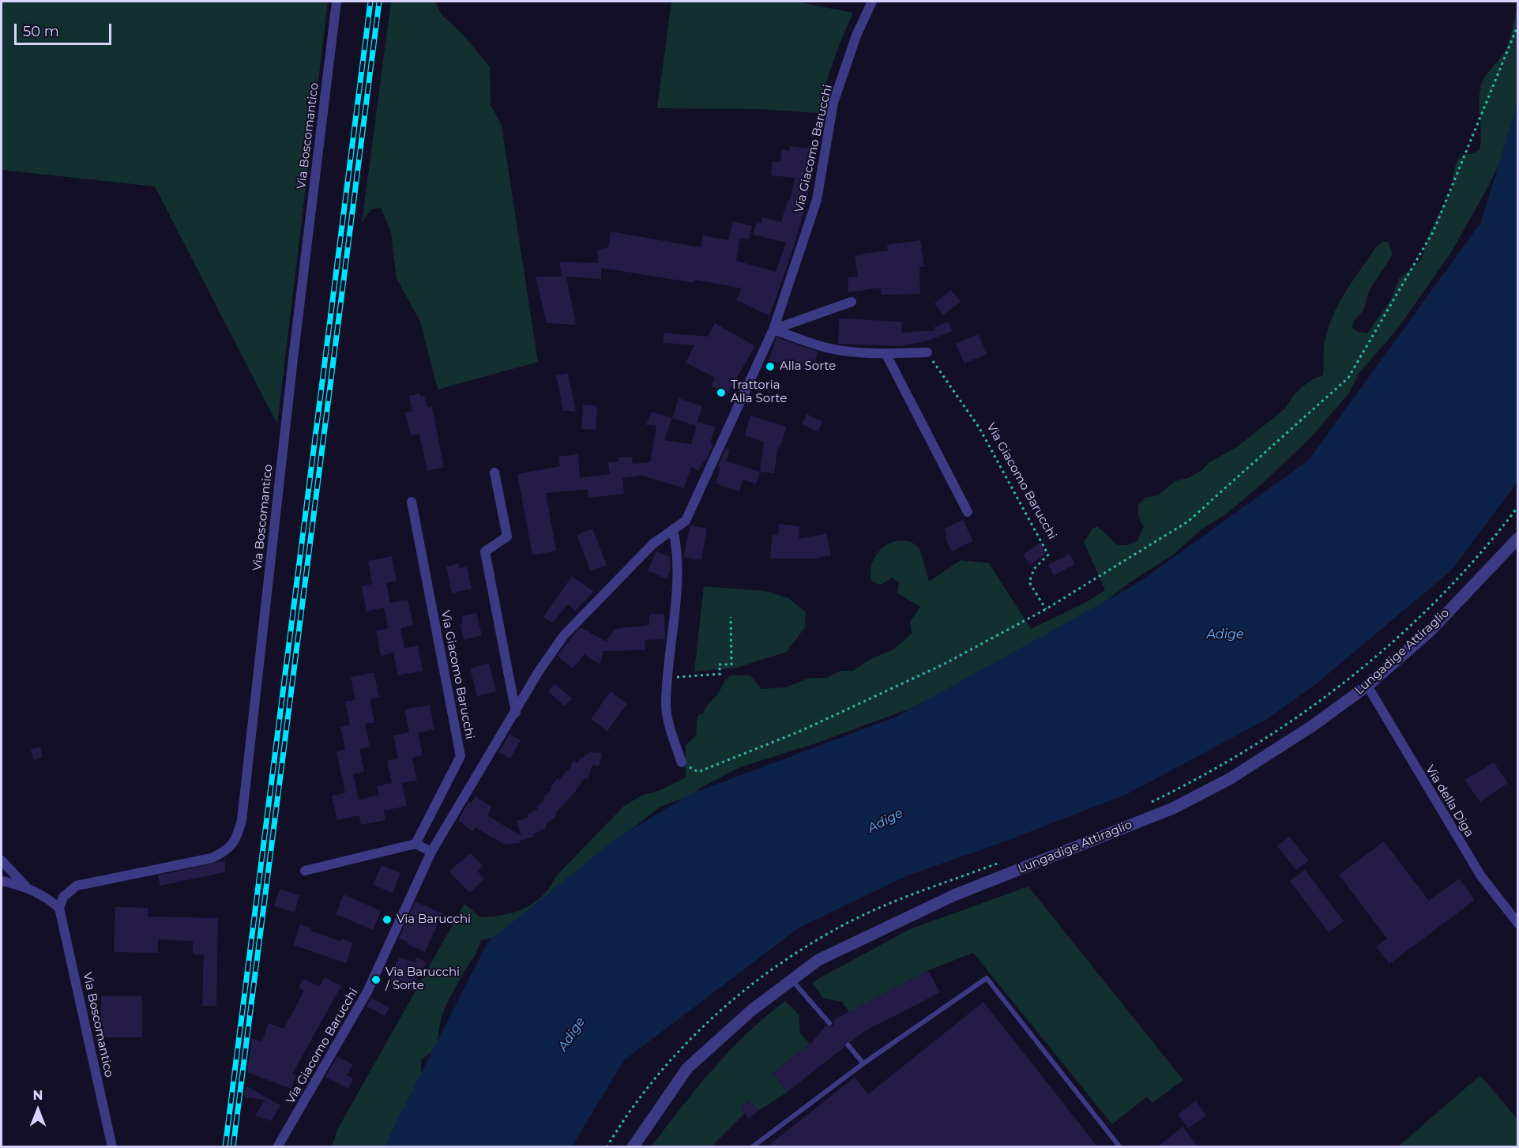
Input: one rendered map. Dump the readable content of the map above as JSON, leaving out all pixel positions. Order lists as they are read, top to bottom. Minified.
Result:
{"streets":{"street":["Via Boscomantico","Via Giacomo Barucchi","Lungadige Attiraglio","Via della Diga"]},"crossings":[["Lungadige Attiraglio","Via della Diga"]],"water":["Adige"],"places":["Alla Sorte","Trattoria Alla Sorte","Via Barucchi","Via Barucchi / Sorte"],"scale_bar":"50 m","north":"top"}
